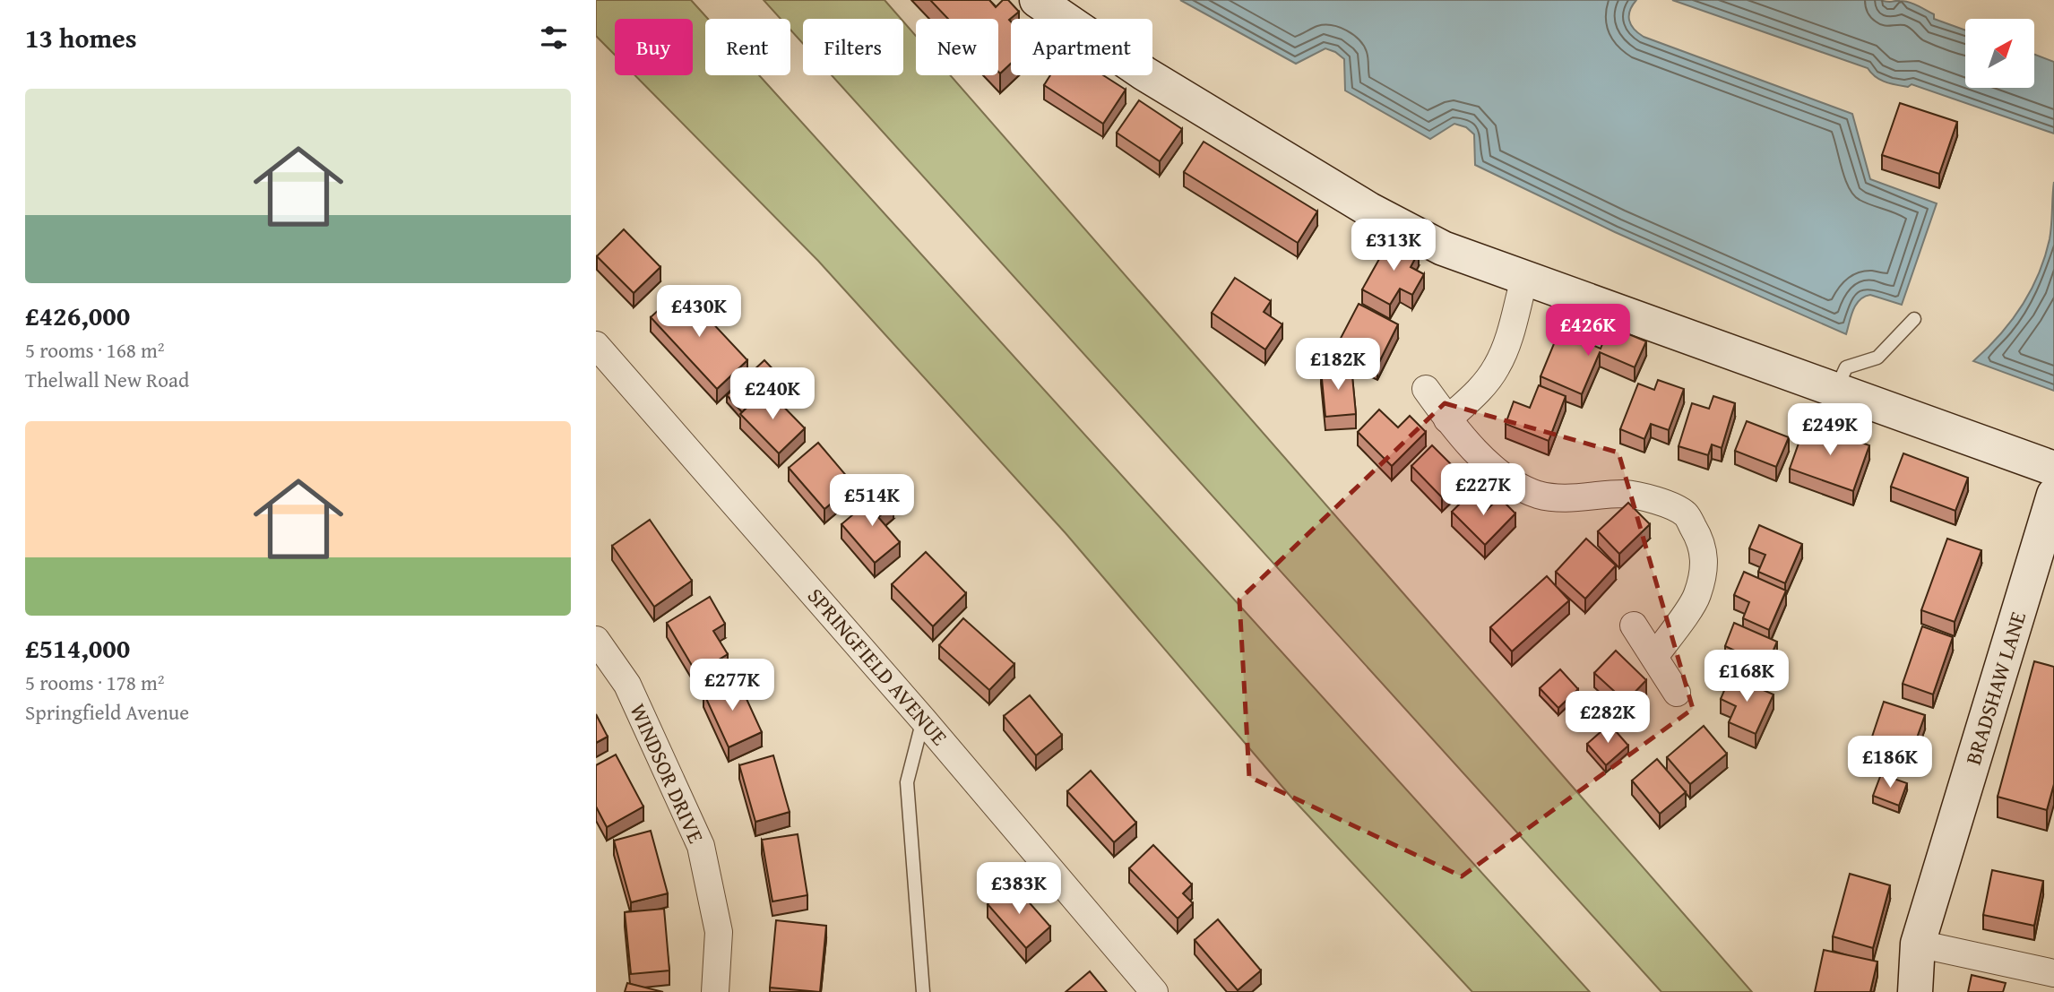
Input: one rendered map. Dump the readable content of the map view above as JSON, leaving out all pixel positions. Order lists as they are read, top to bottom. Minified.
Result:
{"streets":{"main road":["BRADSHAW LANE"],"street":["SPRINGFIELD AVENUE","WINDSOR DRIVE"]},"north":"top right","page":{"heading":"13 homes","chip":["Buy","Rent","Filters","New","Apartment"],"list":[{"name":"£426,000","note":"5 rooms · 168 m² · Thelwall New Road"},{"name":"£514,000","note":"5 rooms · 178 m² · Springfield Avenue"}],"price":["£313K","£430K","£426K","£182K","£240K","£249K","£227K","£514K","£168K","£277K","£282K","£186K","£383K"]}}
